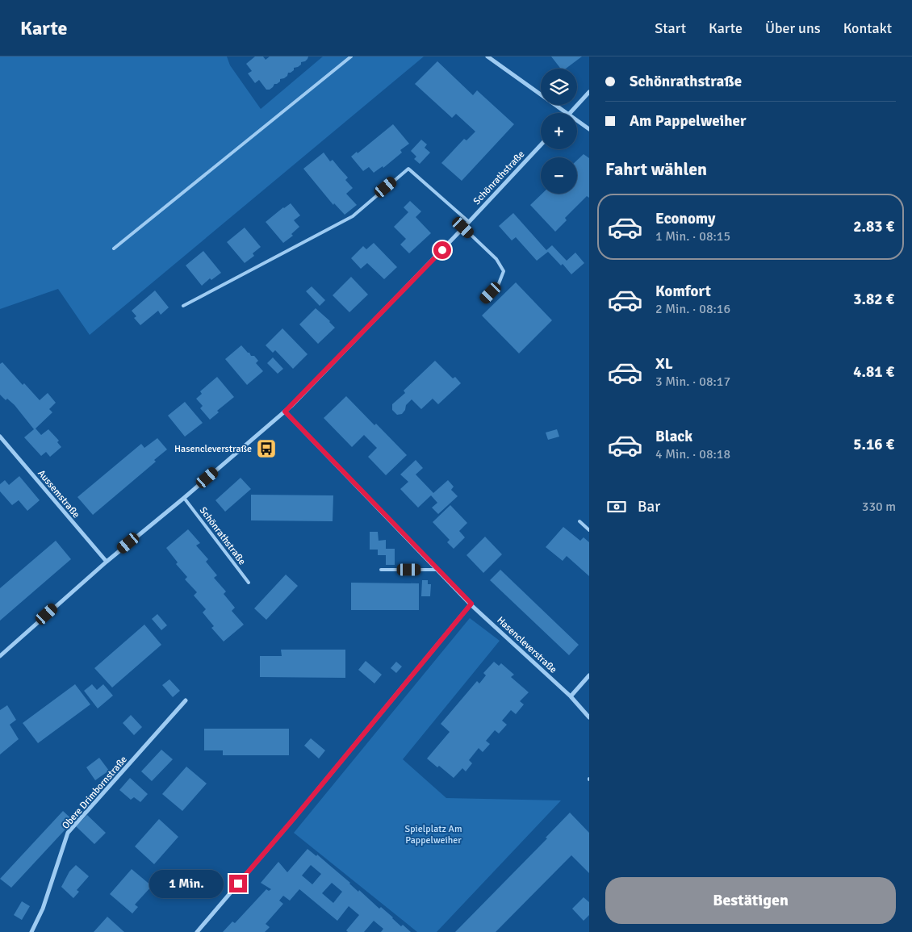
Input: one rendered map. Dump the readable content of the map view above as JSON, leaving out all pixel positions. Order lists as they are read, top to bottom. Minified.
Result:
{"streets":{"street":["Schönrathstraße","Aussemstraße","Hasencleverstraße","Obere Drimbornstraße"]},"crossings":[["Schönrathstraße","Aussemstraße"],["Schönrathstraße","Hasencleverstraße"]],"parks":["Spielplatz Am Pappelweiher"],"places":{"bus stop":["Hasencleverstraße"]},"page":{"header":"Karte","nav":["Start","Karte","Über uns","Kontakt"],"banner":["Schönrathstraße","Am Pappelweiher"],"map_buttons":["+","−"],"heading":"Fahrt wählen","list":[{"name":"Economy","note":"1 Min. · 08:15","value":"2.83 €"},{"name":"Komfort","note":"2 Min. · 08:16","value":"3.82 €"},{"name":"XL","note":"3 Min. · 08:17","value":"4.81 €"},{"name":"Black","note":"4 Min. · 08:18","value":"5.16 €"}],"pay":["Bar","330 m"],"buttons":"Bestätigen","bubble":"1 Min."}}
